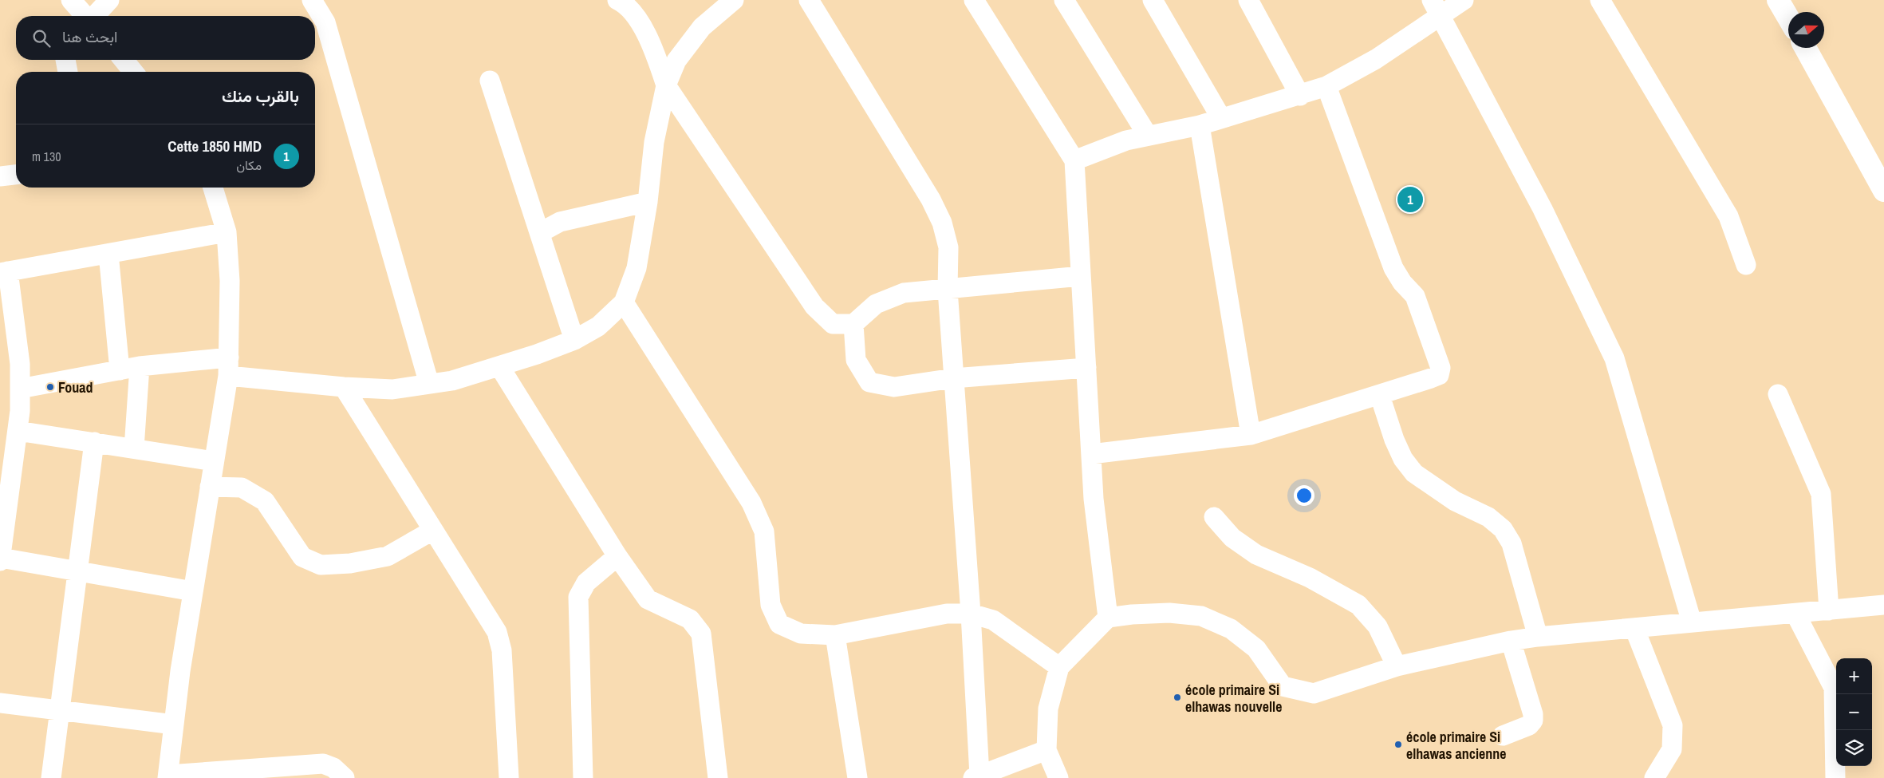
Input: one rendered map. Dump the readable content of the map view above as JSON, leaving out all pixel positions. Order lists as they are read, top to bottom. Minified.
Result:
{"places":["Fouad","école primaire Si elhawas nouvelle","école primaire Si elhawas ancienne"],"north":"right","page":{"search":"ابحث هنا","heading":"بالقرب منك","list":[{"mark":"1","name":"Cette 1850 HMD","note":"مكان","value":"130 m"}],"pins":"1","map_buttons":["+","−"]}}
